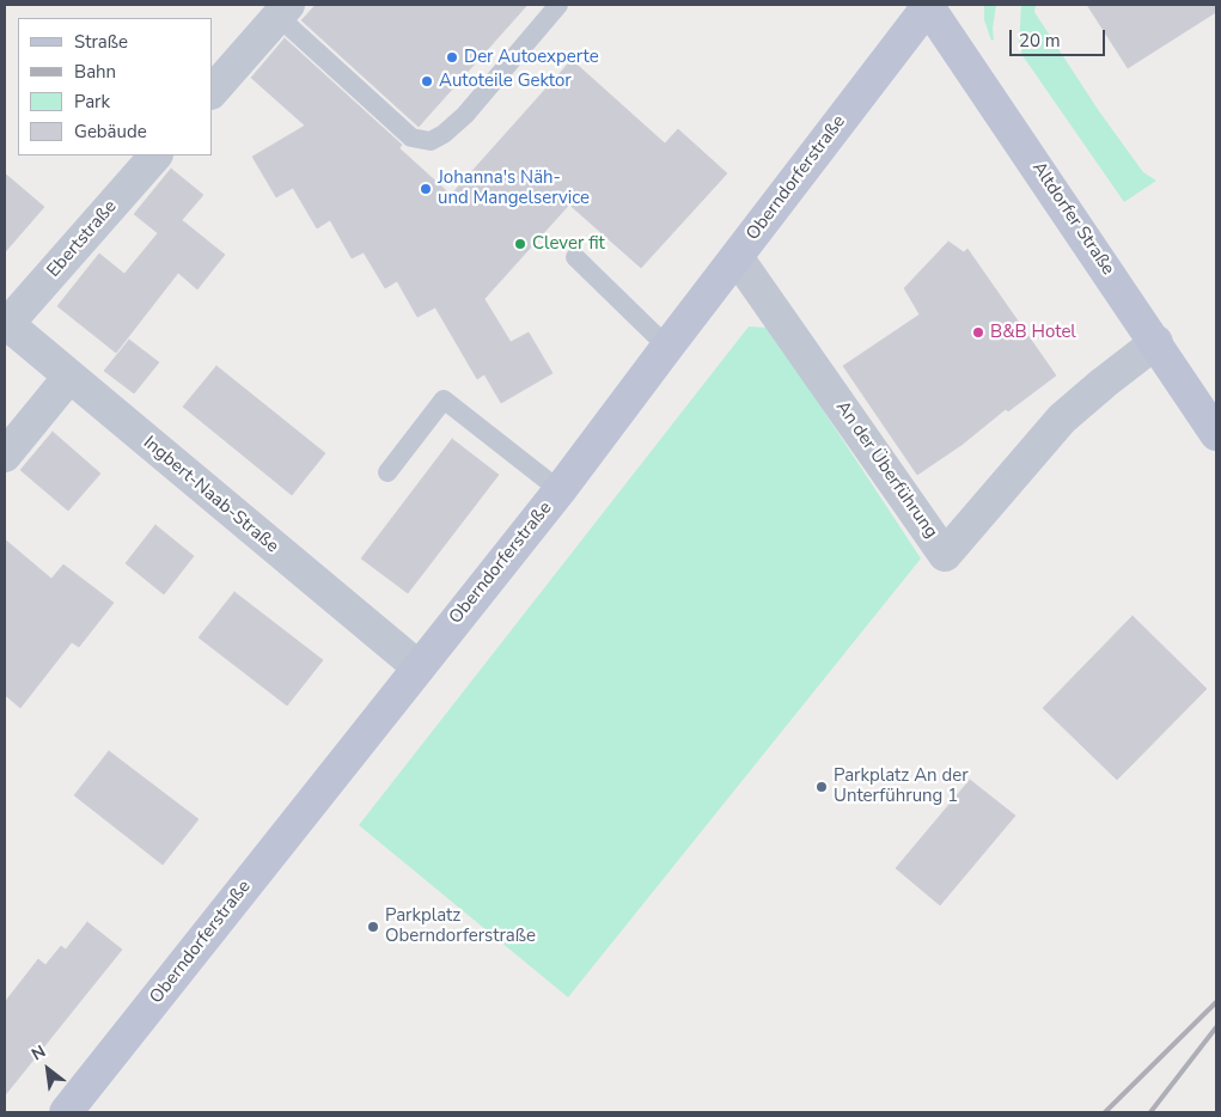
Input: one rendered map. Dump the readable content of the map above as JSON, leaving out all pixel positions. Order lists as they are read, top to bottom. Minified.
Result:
{"streets":{"main road":["Oberndorferstraße","Altdorfer Straße"],"street":["Ebertstraße","An der Überführung","Ingbert-Naab-Straße"]},"crossings":[["Oberndorferstraße","Altdorfer Straße"],["Oberndorferstraße","An der Überführung"],["Oberndorferstraße","Ingbert-Naab-Straße"],["Altdorfer Straße","An der Überführung"],["Ebertstraße","Ingbert-Naab-Straße"]],"places":["Der Autoexperte","Autoteile Gektor","Johanna's Näh- und Mangelservice","Clever fit","B&B Hotel","Parkplatz An der Unterführung 1","Parkplatz Oberndorferstraße"],"legend":["Straße","Bahn","Park","Gebäude"],"scale_bar":"20 m","north":"top left"}
